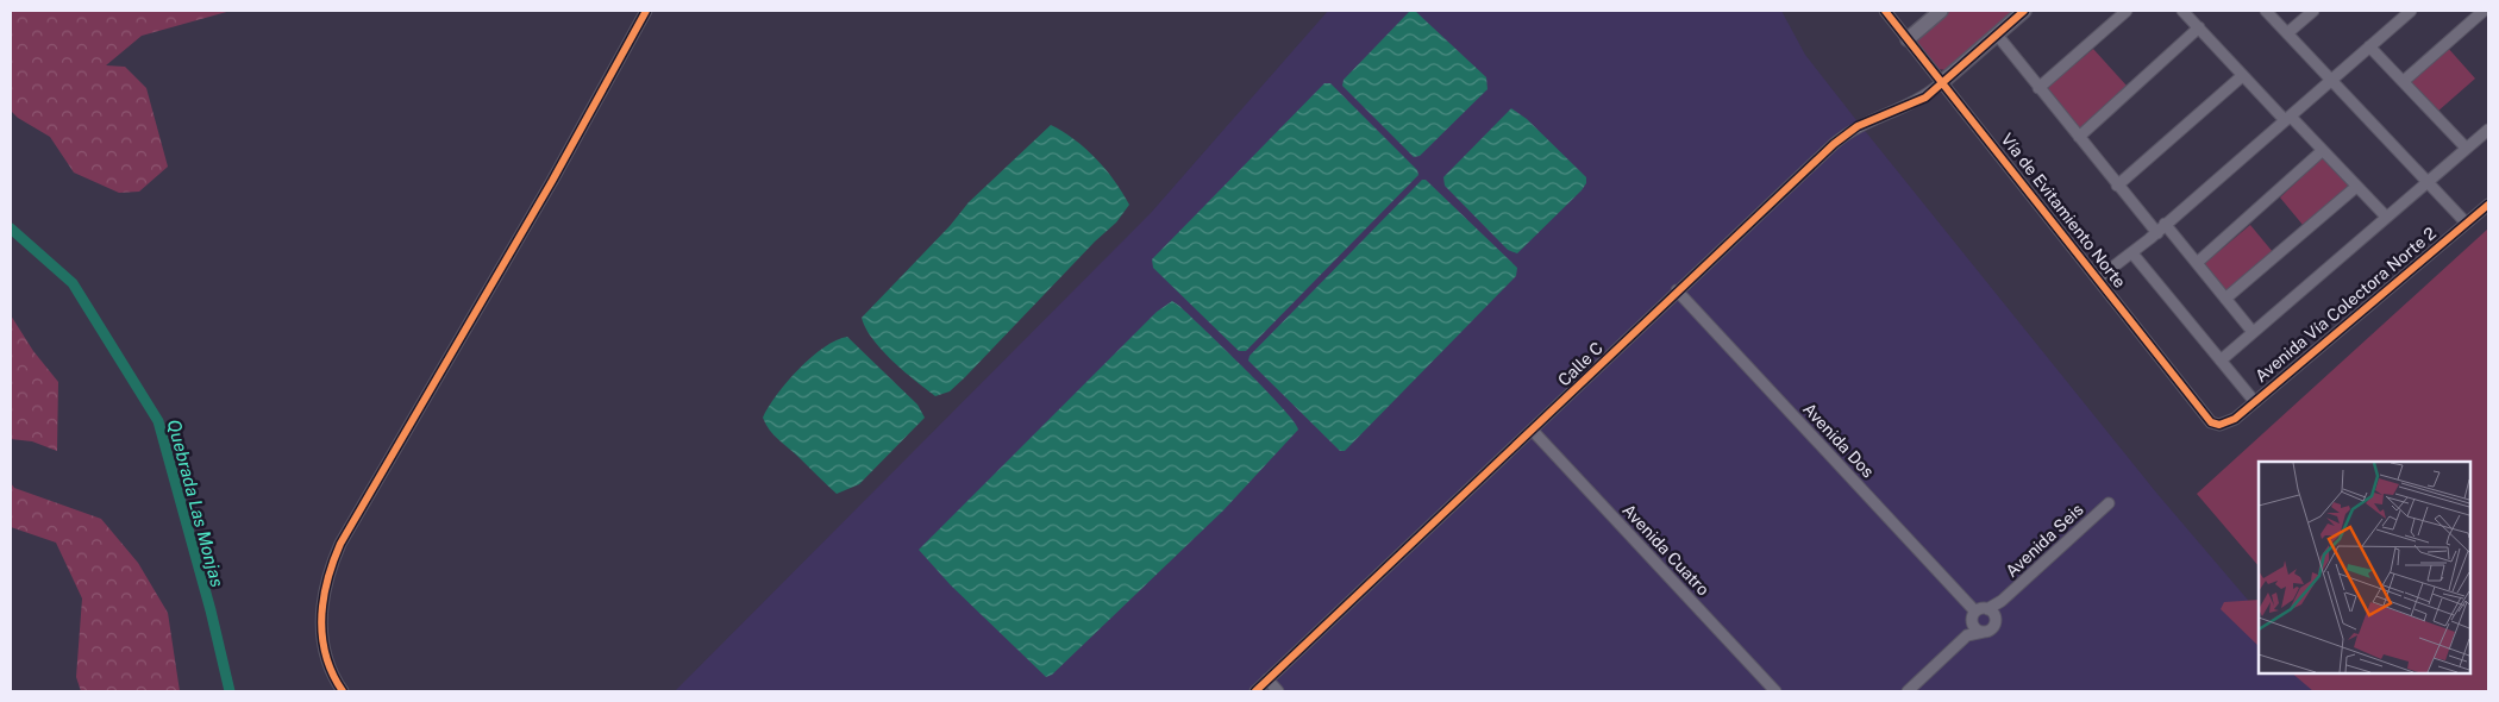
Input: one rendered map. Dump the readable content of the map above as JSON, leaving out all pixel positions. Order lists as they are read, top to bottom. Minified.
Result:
{"streets":{"street":["Vía de Evitamiento Norte","Avenida Vía Colectora Norte 2","Calle C","Avenida Dos","Avenida Seis","Avenida Cuatro"]},"crossings":[["Vía de Evitamiento Norte","Avenida Vía Colectora Norte 2"],["Vía de Evitamiento Norte","Calle C"],["Calle C","Avenida Dos"],["Calle C","Avenida Cuatro"]],"water":["Quebrada Las Monjas"]}
